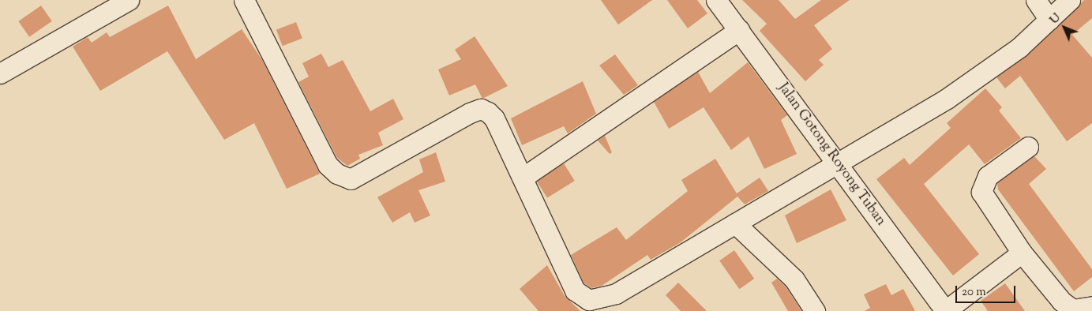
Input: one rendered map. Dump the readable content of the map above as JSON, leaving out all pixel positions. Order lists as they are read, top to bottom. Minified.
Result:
{"streets":{"street":["Jalan Gotong Royong Tuban"]},"scale_bar":"20 m","north":"top left"}
